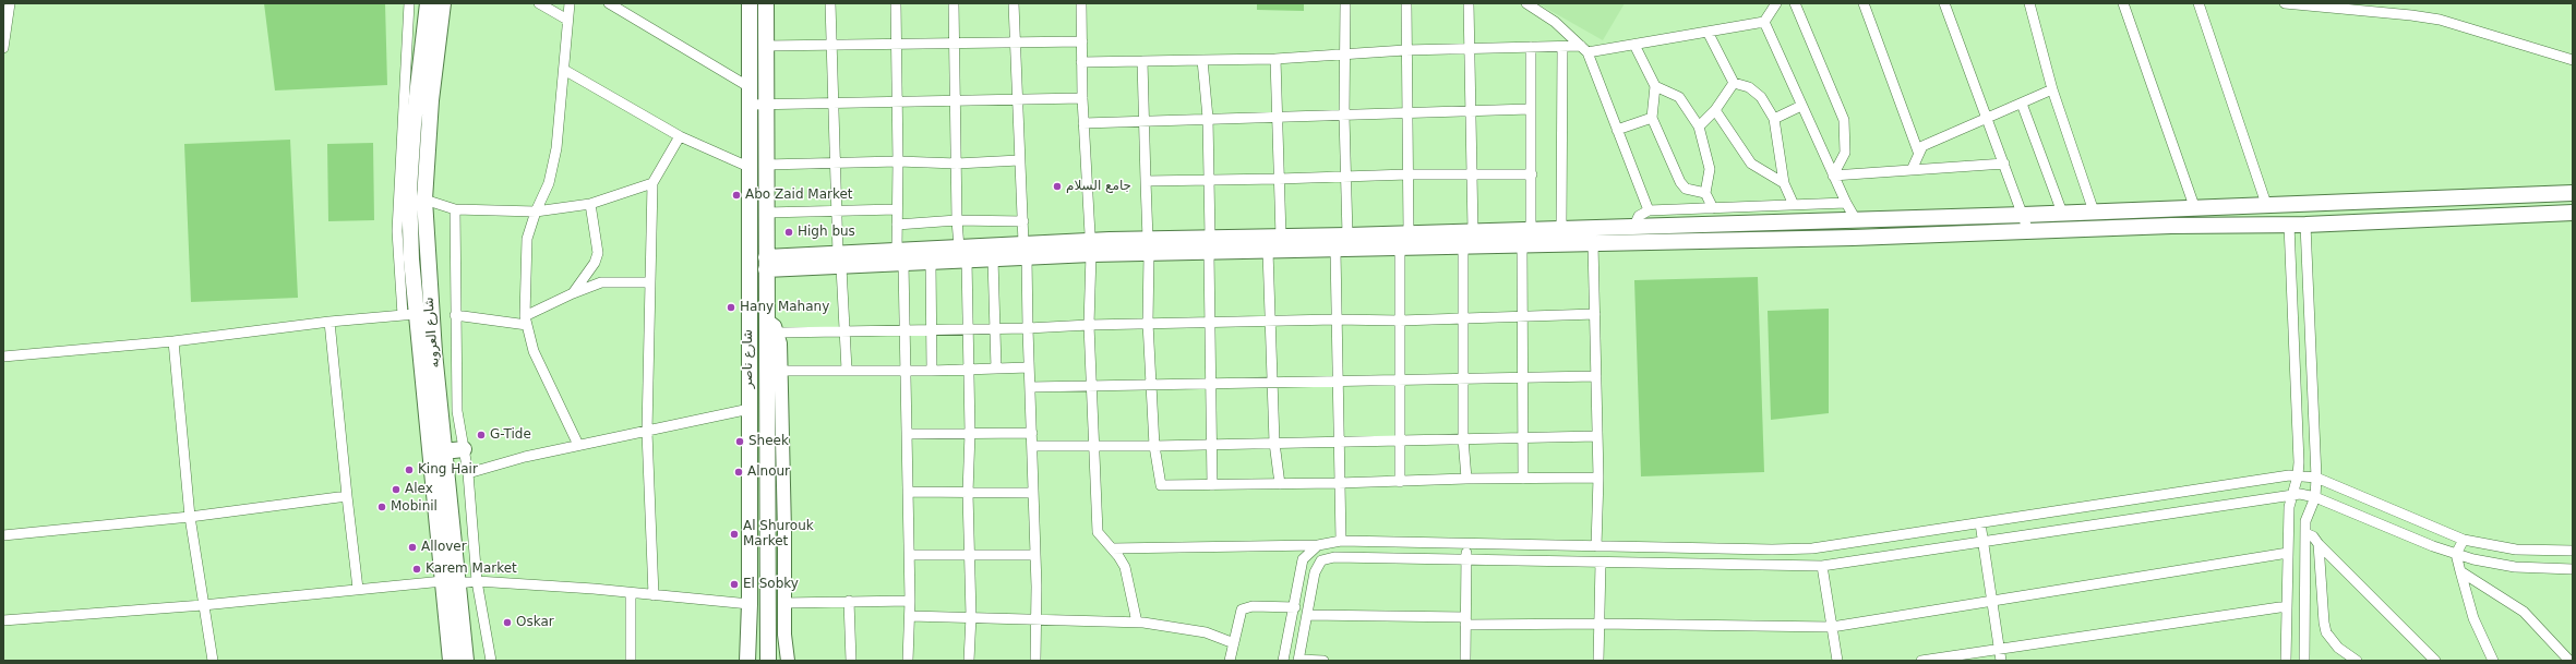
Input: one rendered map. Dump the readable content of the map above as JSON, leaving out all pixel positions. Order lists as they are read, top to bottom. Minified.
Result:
{"streets":{"main road":["شارع العروبه","شارع ناصر"]},"places":["جامع السلام","Abo Zaid Market","High bus","Hany Mahany","G-Tide","Sheek","King Hair","Alnour","Alex","Mobinil","Al Shurouk Market","Allover","Karem Market","El Sobky","Oskar"]}
